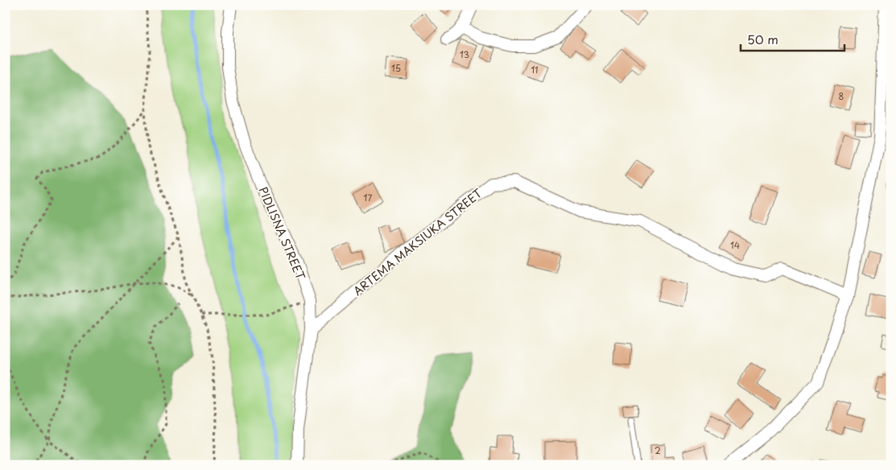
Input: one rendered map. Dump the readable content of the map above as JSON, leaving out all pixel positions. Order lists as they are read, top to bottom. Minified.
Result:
{"streets":{"street":["PIDLISNA STREET","ARTEMA MAKSIUKA STREET"]},"crossings":[["PIDLISNA STREET","ARTEMA MAKSIUKA STREET"]],"house_numbers":["13","15","11","8","17","14","2"],"scale_bar":"50 m"}
